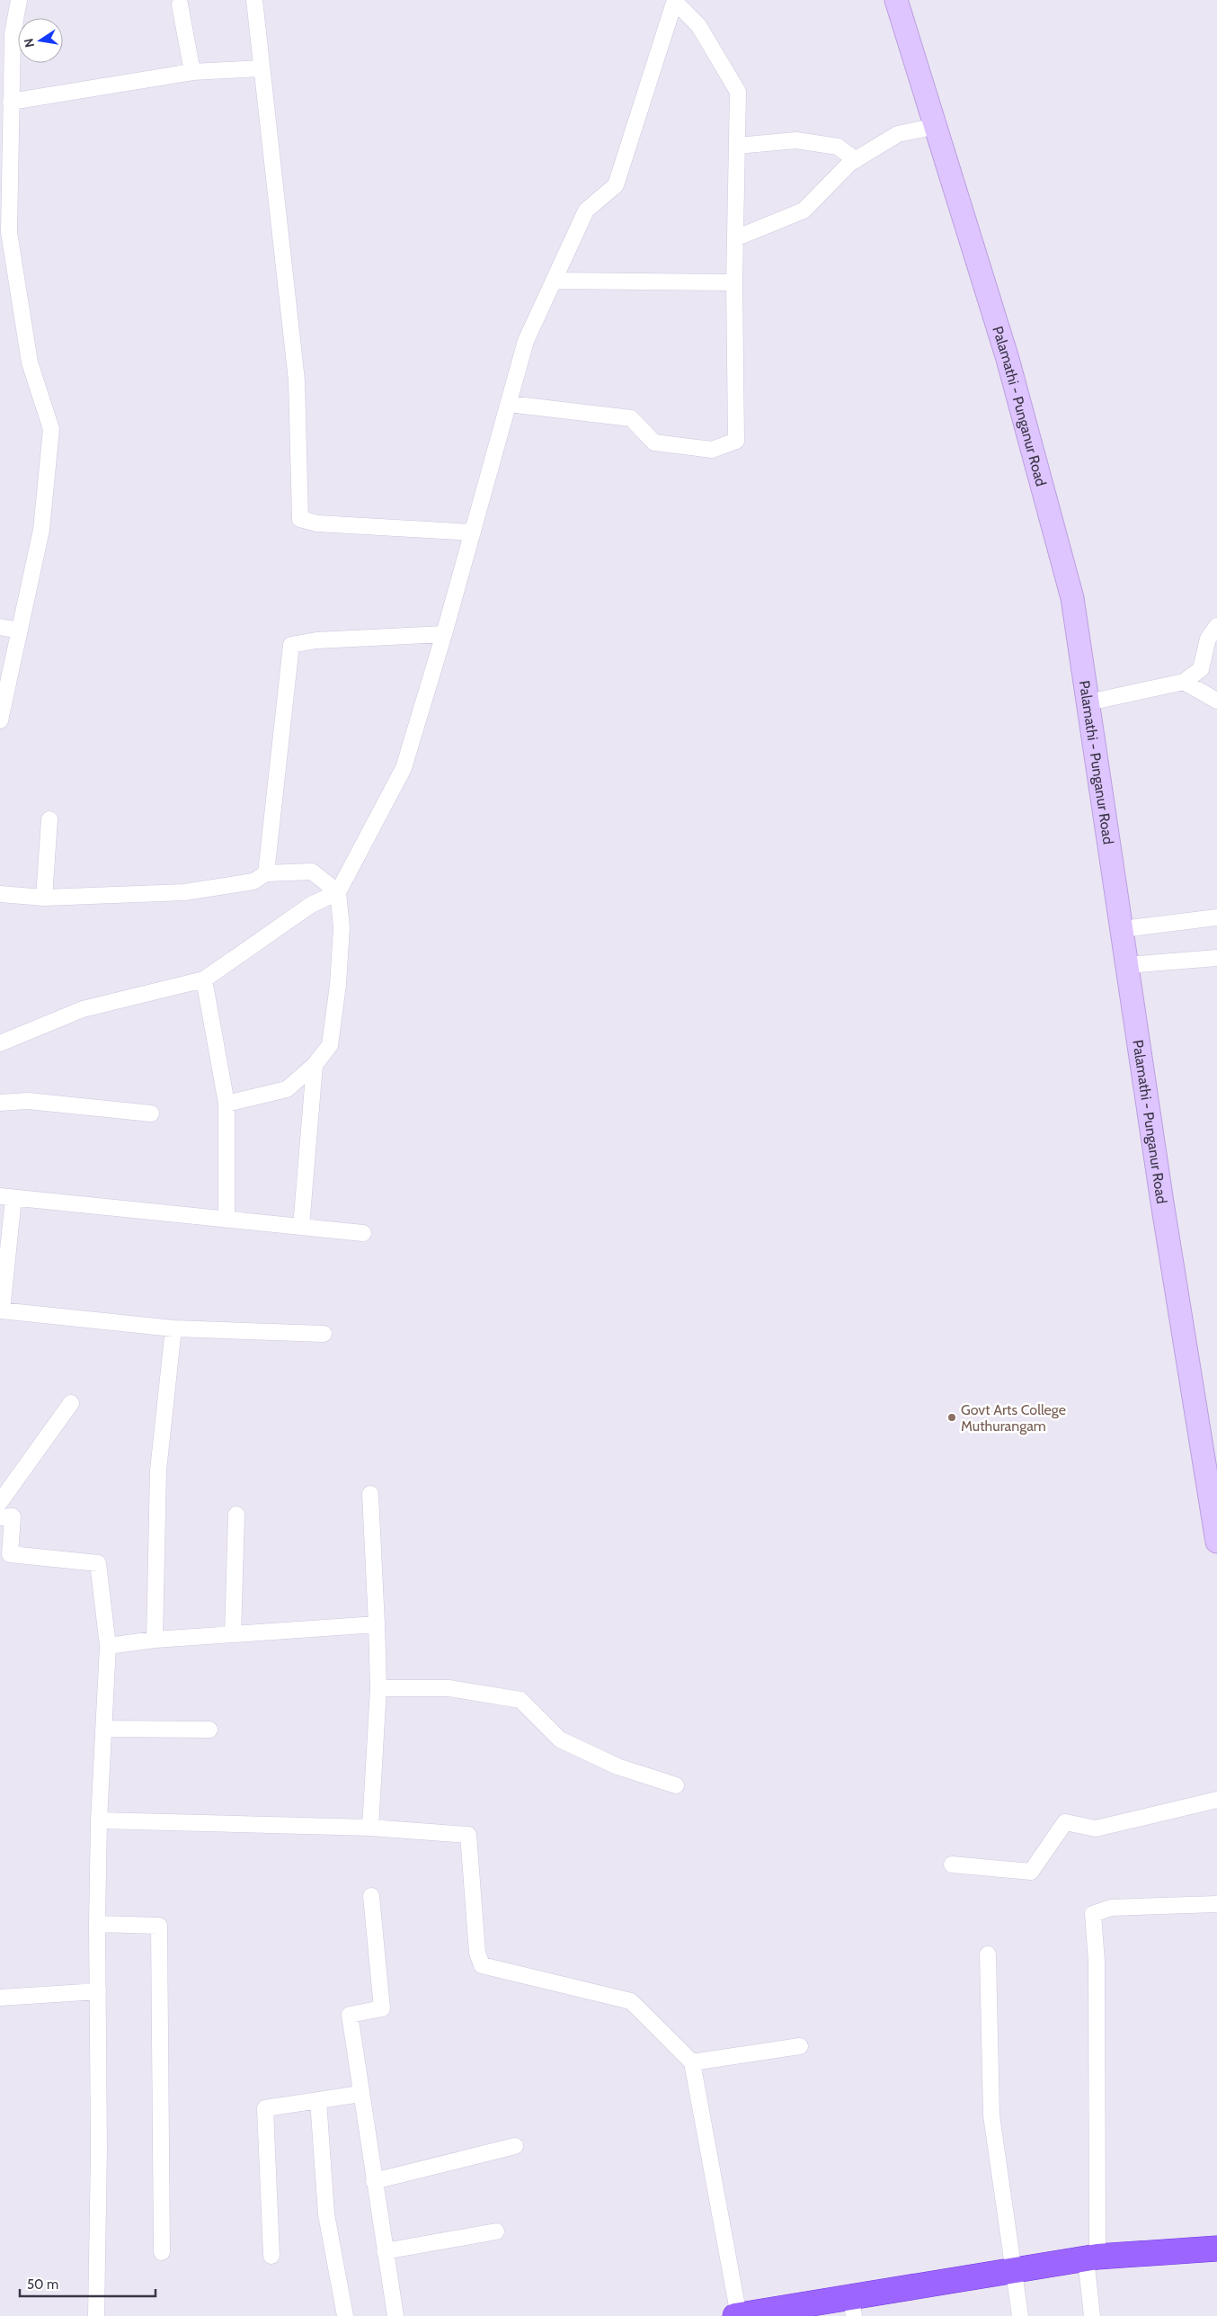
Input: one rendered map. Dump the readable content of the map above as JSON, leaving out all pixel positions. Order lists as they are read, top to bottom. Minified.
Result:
{"streets":{"street":["Palamathi - Punganur Road"]},"places":["Govt Arts College Muthurangam"],"scale_bar":"50 m","north":"left"}
